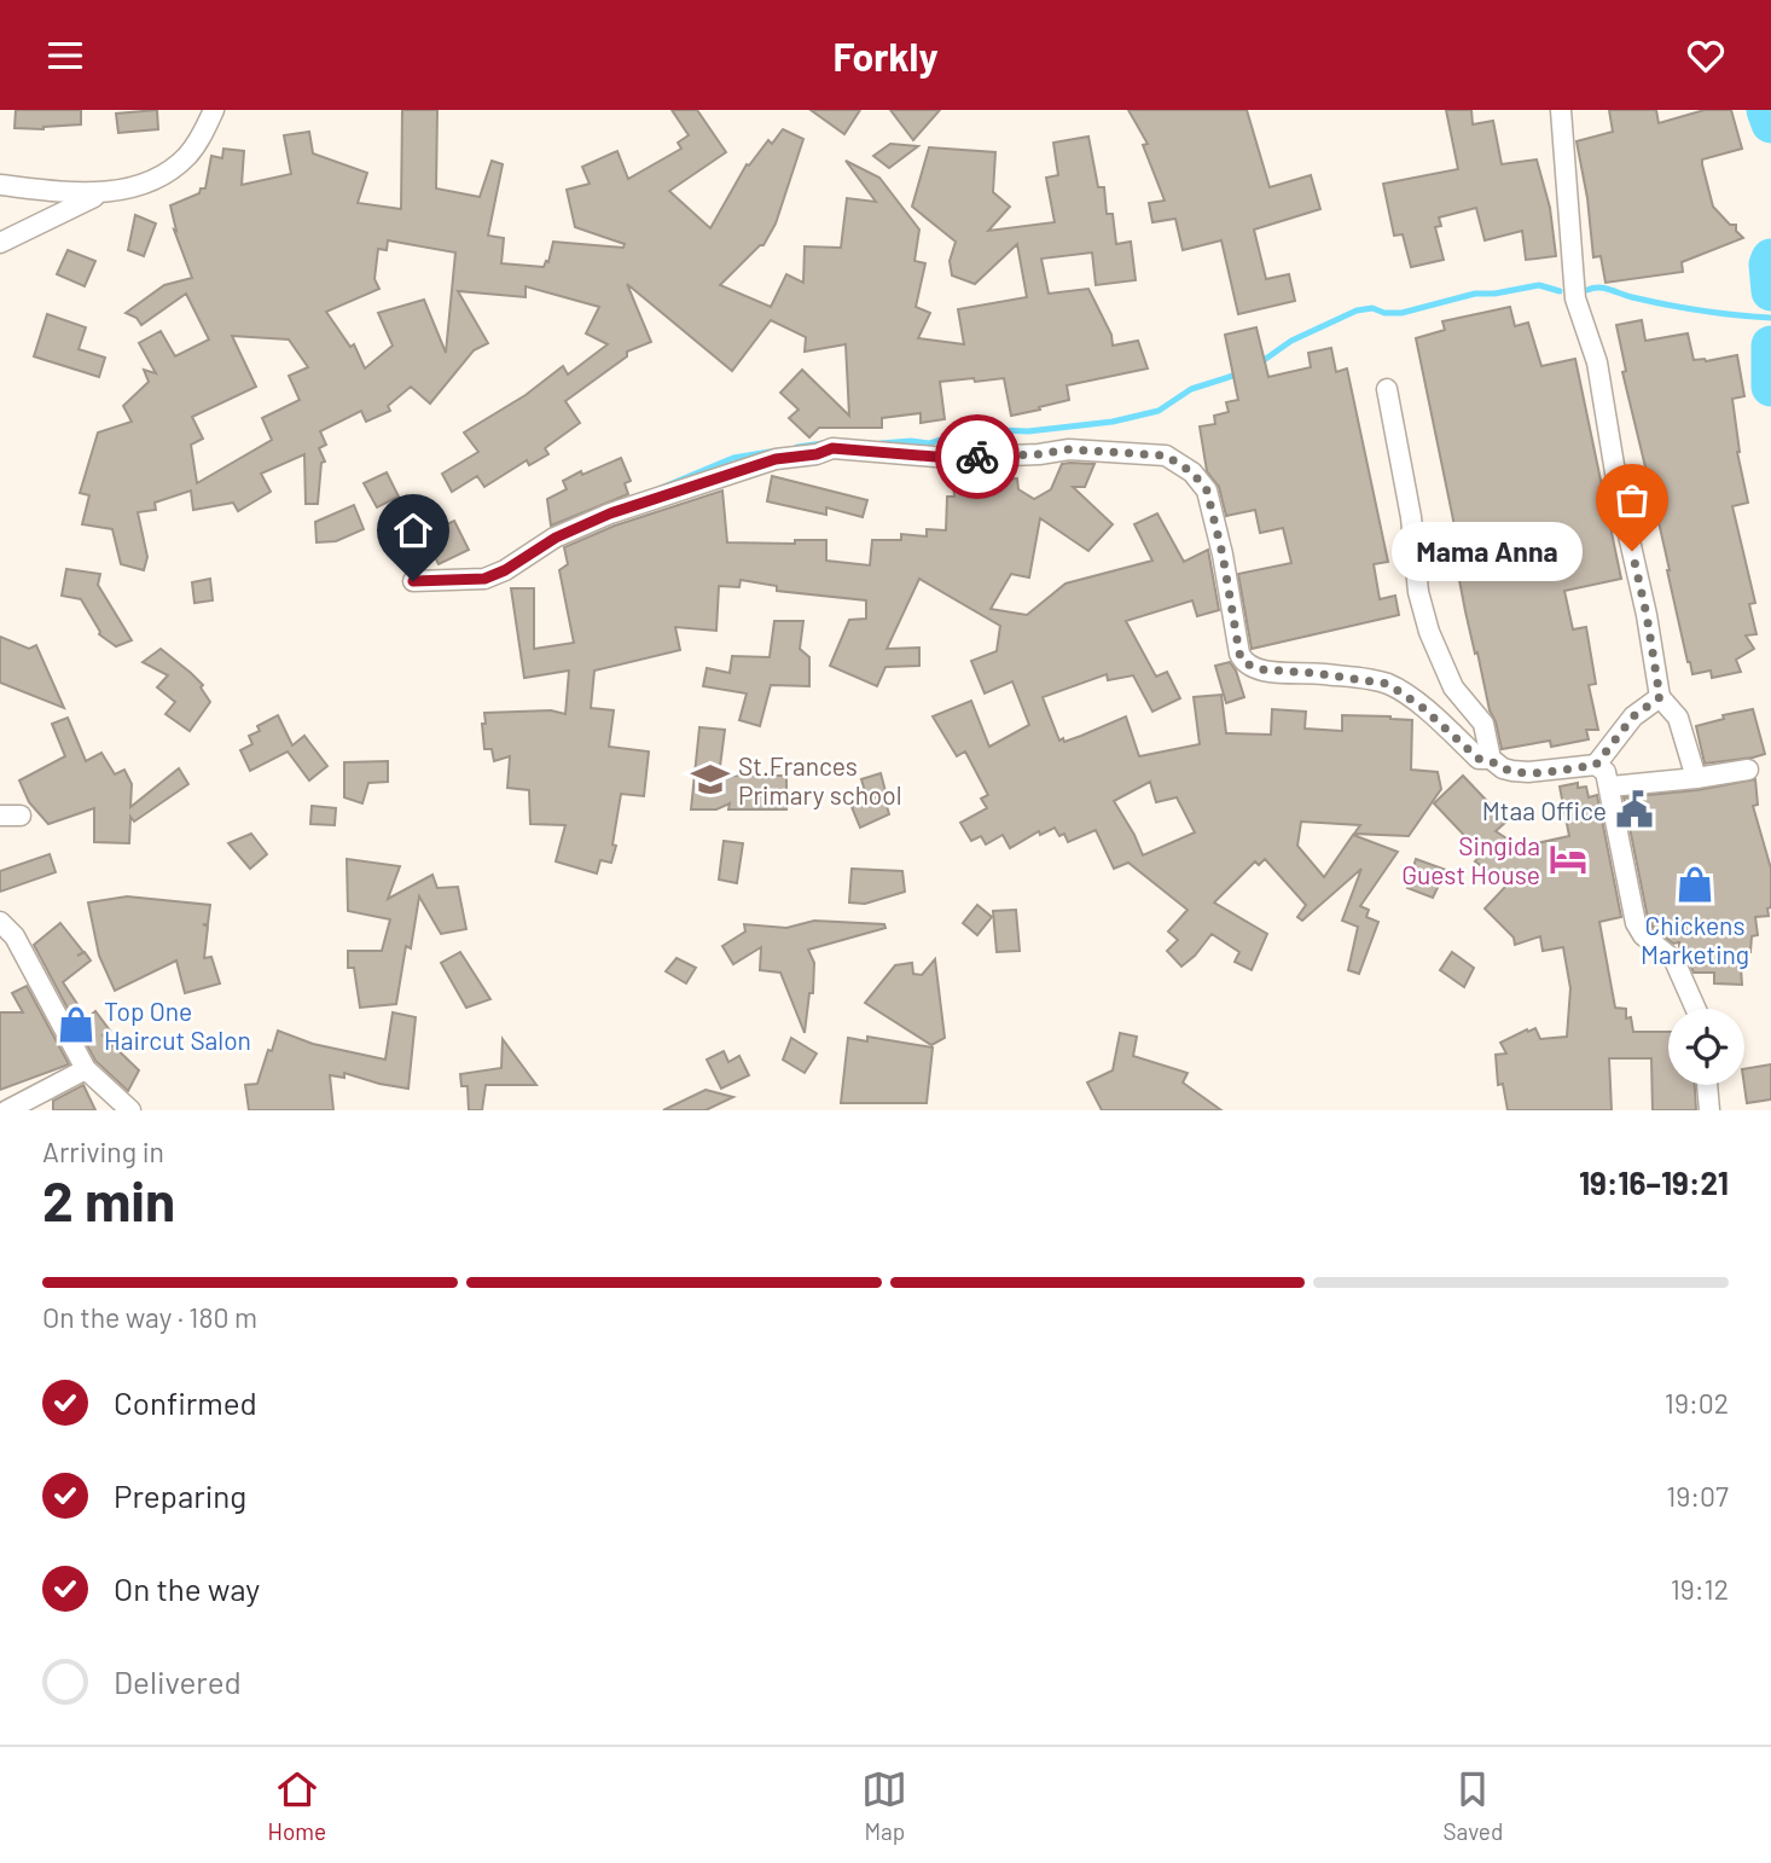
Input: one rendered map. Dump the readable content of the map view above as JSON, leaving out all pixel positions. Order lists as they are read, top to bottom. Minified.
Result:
{"places":{"other":["Mama Anna"],"school or university":["St.Frances Primary school"],"public building":["Mtaa Office"],"hotel":["Singida Guest House"],"shop":["Chickens Marketing","Top One Haircut Salon"]},"page":{"header":"Forkly","bubble":"Mama Anna","heading":["2 min","Arriving in","19:16–19:21"],"bar":"On the way · 180 m","list":[["Confirmed","19:02"],["Preparing","19:07"],["On the way","19:12"],"Delivered"],"tabs":["Home","Map","Saved"]}}
